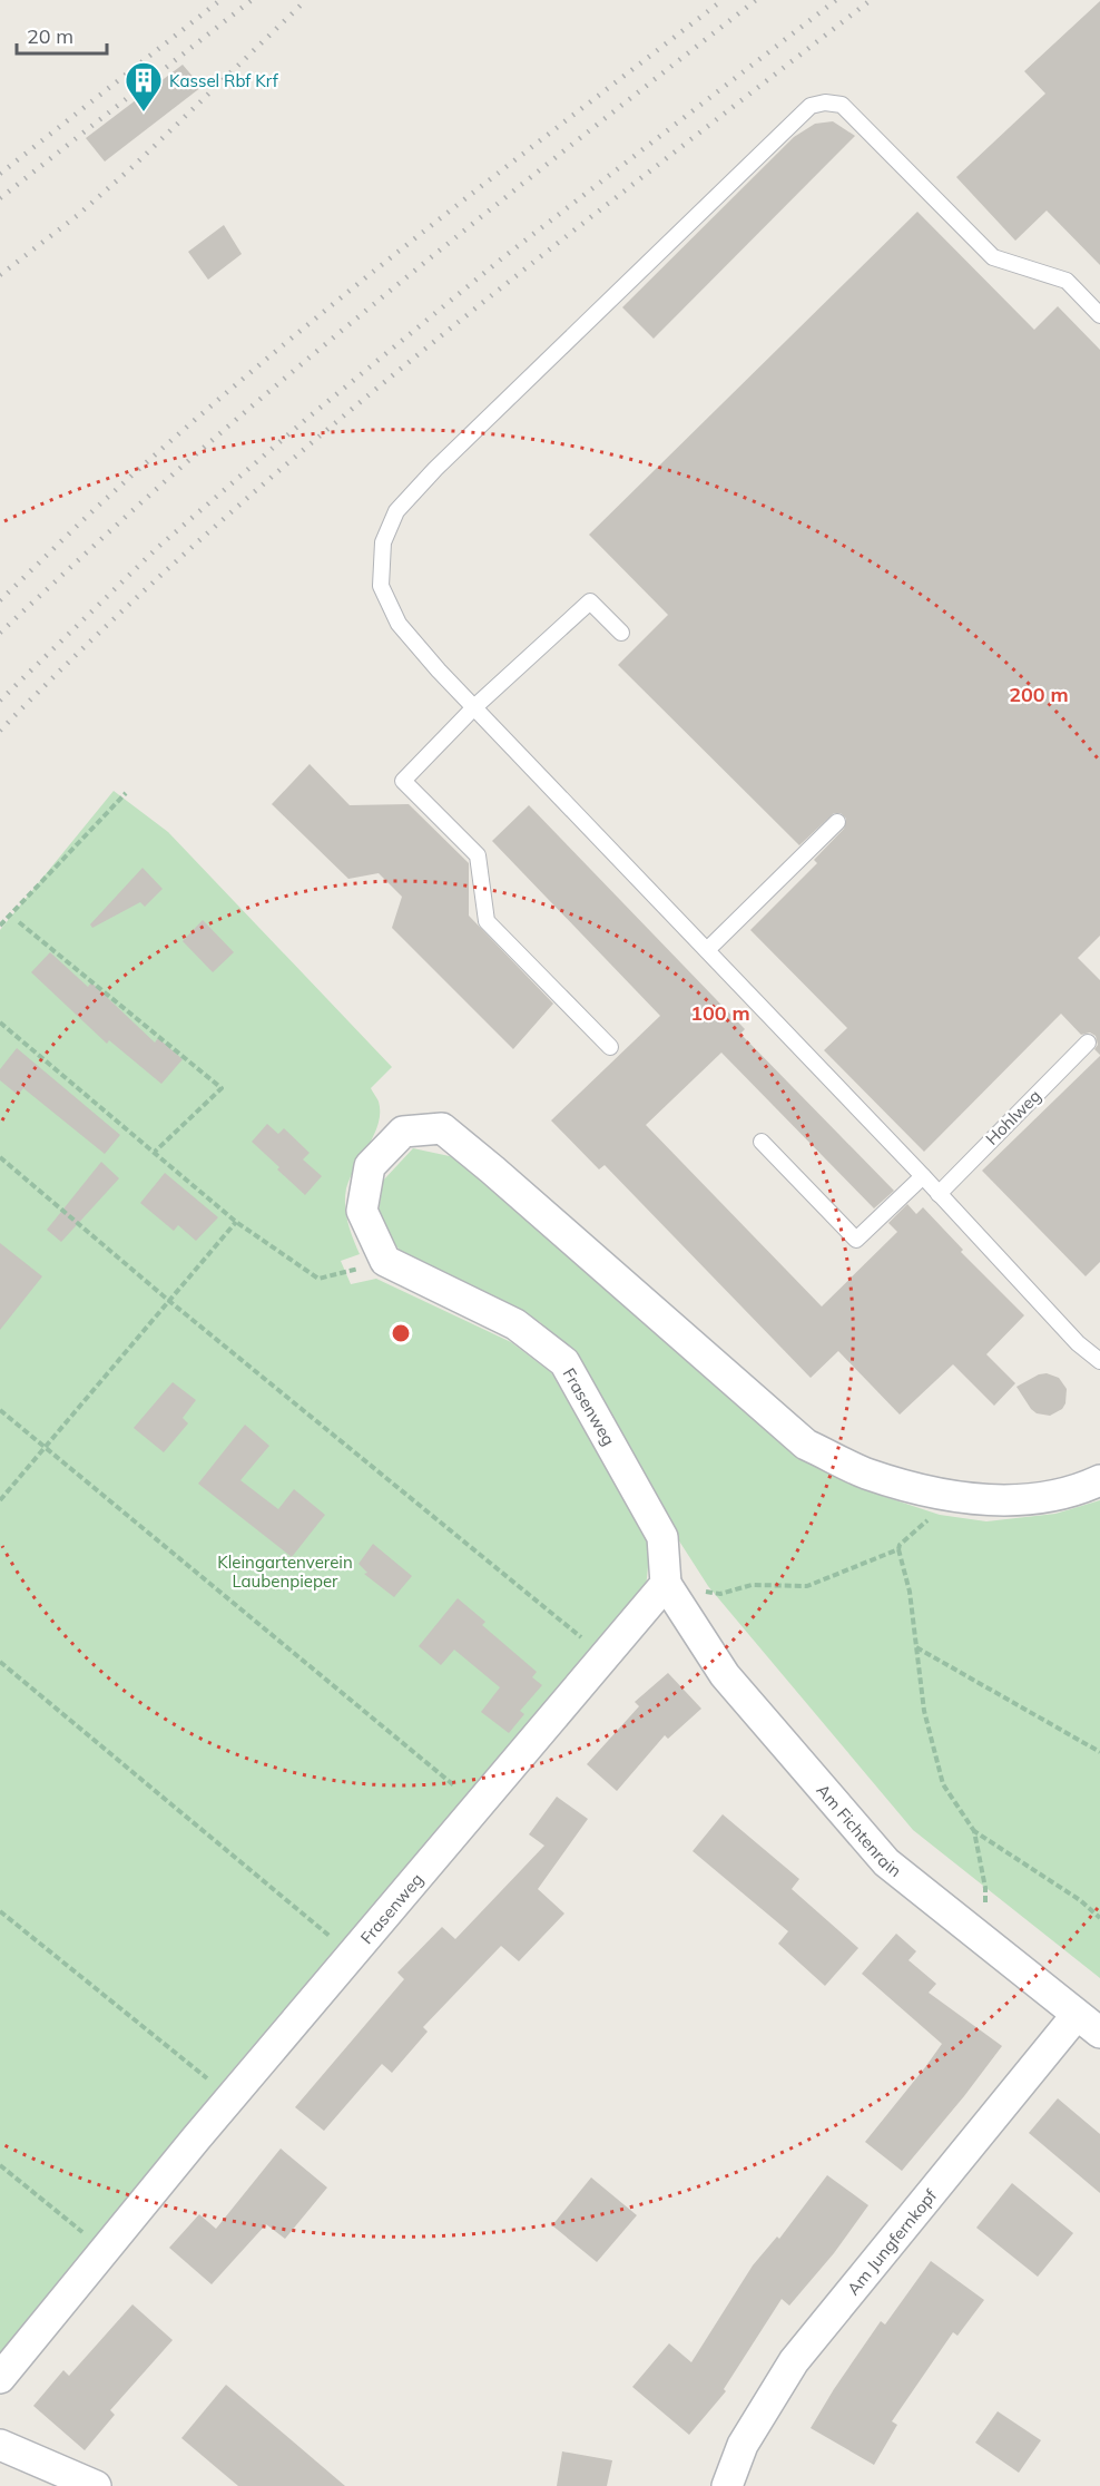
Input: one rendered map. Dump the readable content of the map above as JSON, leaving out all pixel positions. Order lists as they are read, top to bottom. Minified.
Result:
{"streets":{"street":["Frasenweg","Am Fichtenrain","Am Jungfernkopf"],"lane":["Hohlweg"]},"crossings":[["Frasenweg","Am Fichtenrain"],["Am Fichtenrain","Am Jungfernkopf"]],"parks":["Kleingartenverein Laubenpieper"],"places":{"building":["Kassel Rbf Krf"]},"scale_bar":"20 m","rings":["200 m","100 m"]}
